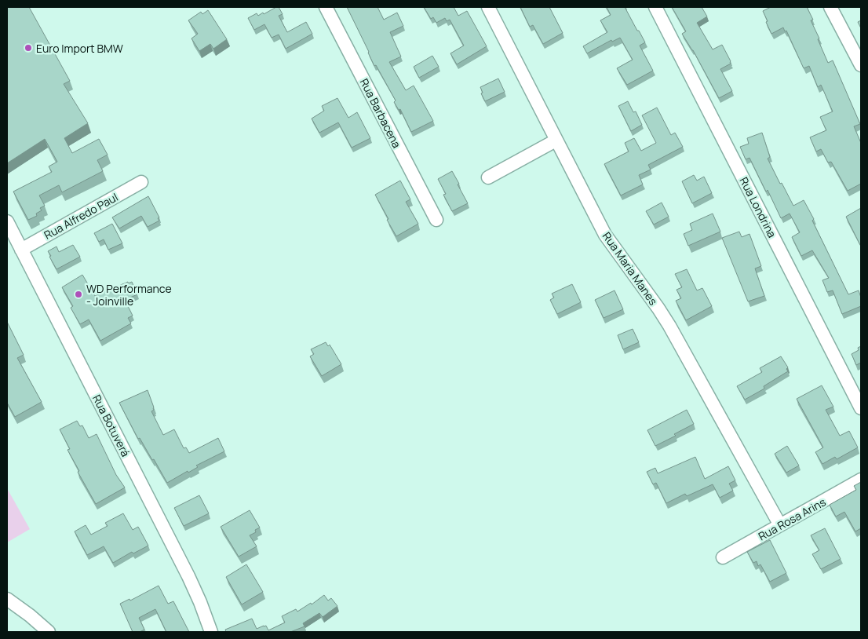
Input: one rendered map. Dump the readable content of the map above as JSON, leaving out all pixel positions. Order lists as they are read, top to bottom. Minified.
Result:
{"streets":{"street":["Rua Barbacena","Rua Londrina","Rua Alfredo Paul","Rua Maria Manes","Rua Botuverá","Rua Rosa Arins"]},"crossings":[["Rua Alfredo Paul","Rua Botuverá"],["Rua Maria Manes","Rua Rosa Arins"]],"places":["Euro Import BMW","WD Performance - Joinville"]}
